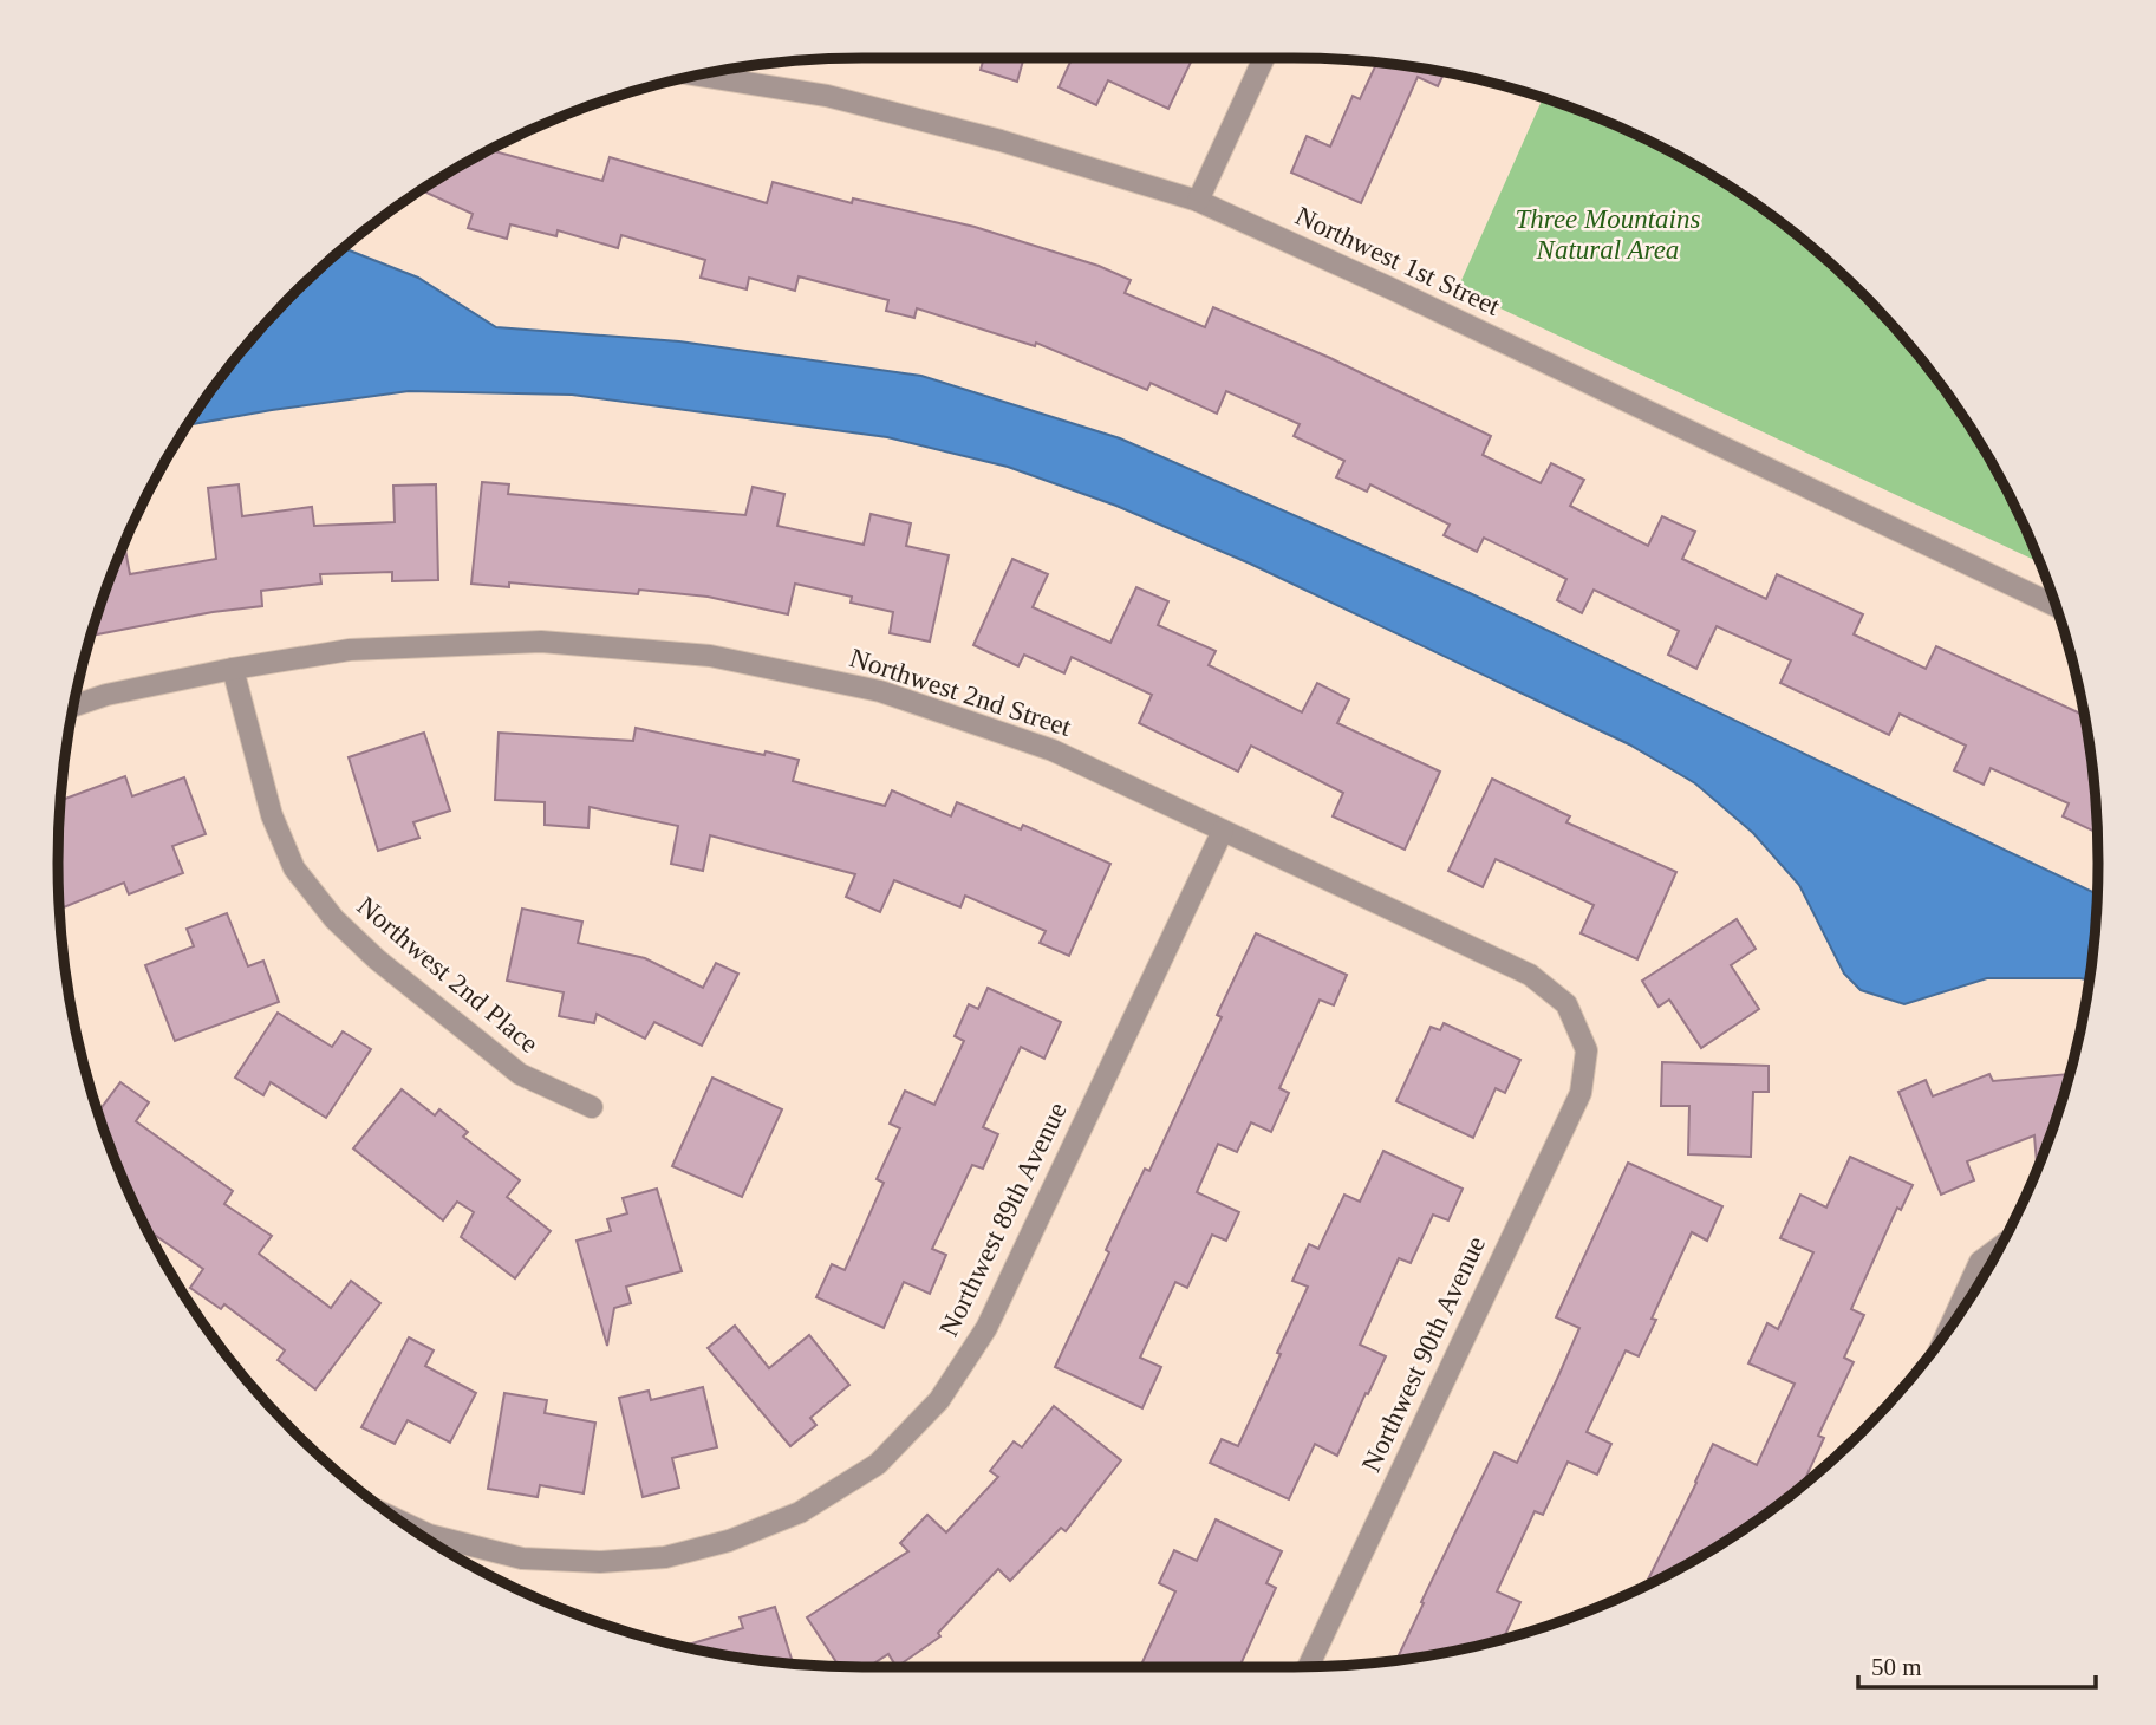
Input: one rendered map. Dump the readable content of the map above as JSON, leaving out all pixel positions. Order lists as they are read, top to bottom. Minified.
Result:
{"streets":{"street":["Northwest 1st Street","Northwest 2nd Street","Northwest 2nd Place","Northwest 89th Avenue","Northwest 90th Avenue"]},"crossings":[["Northwest 2nd Street","Northwest 2nd Place"],["Northwest 2nd Street","Northwest 89th Avenue"],["Northwest 2nd Street","Northwest 90th Avenue"]],"parks":["Three Mountains Natural Area"],"scale_bar":"50 m"}
